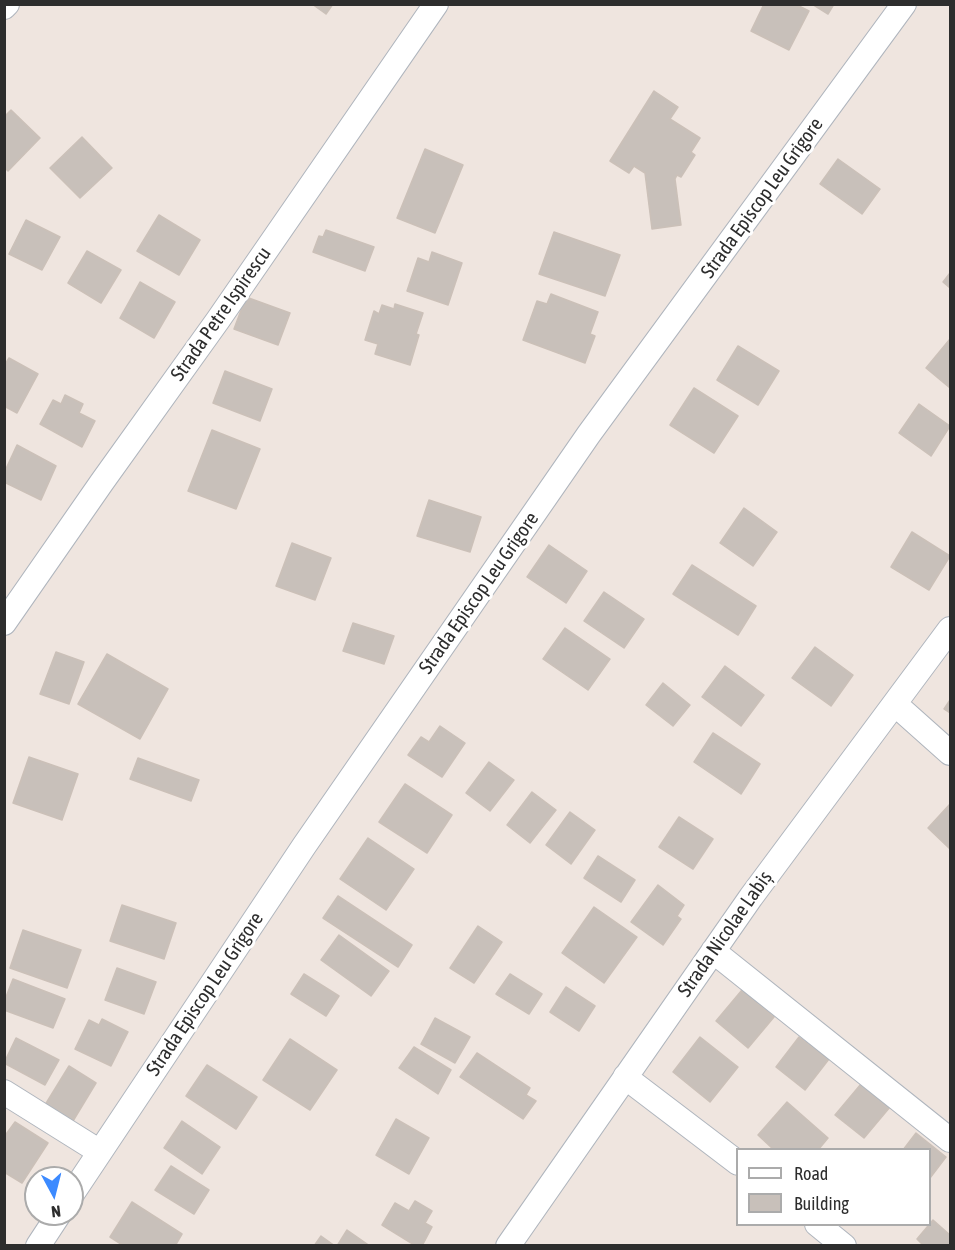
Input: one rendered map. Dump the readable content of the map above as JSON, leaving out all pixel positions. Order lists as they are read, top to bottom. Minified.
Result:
{"streets":{"street":["Strada Episcop Leu Grigore","Strada Petre Ispirescu","Strada Nicolae Labiș"]},"legend":["Road","Building"],"north":"bottom"}
